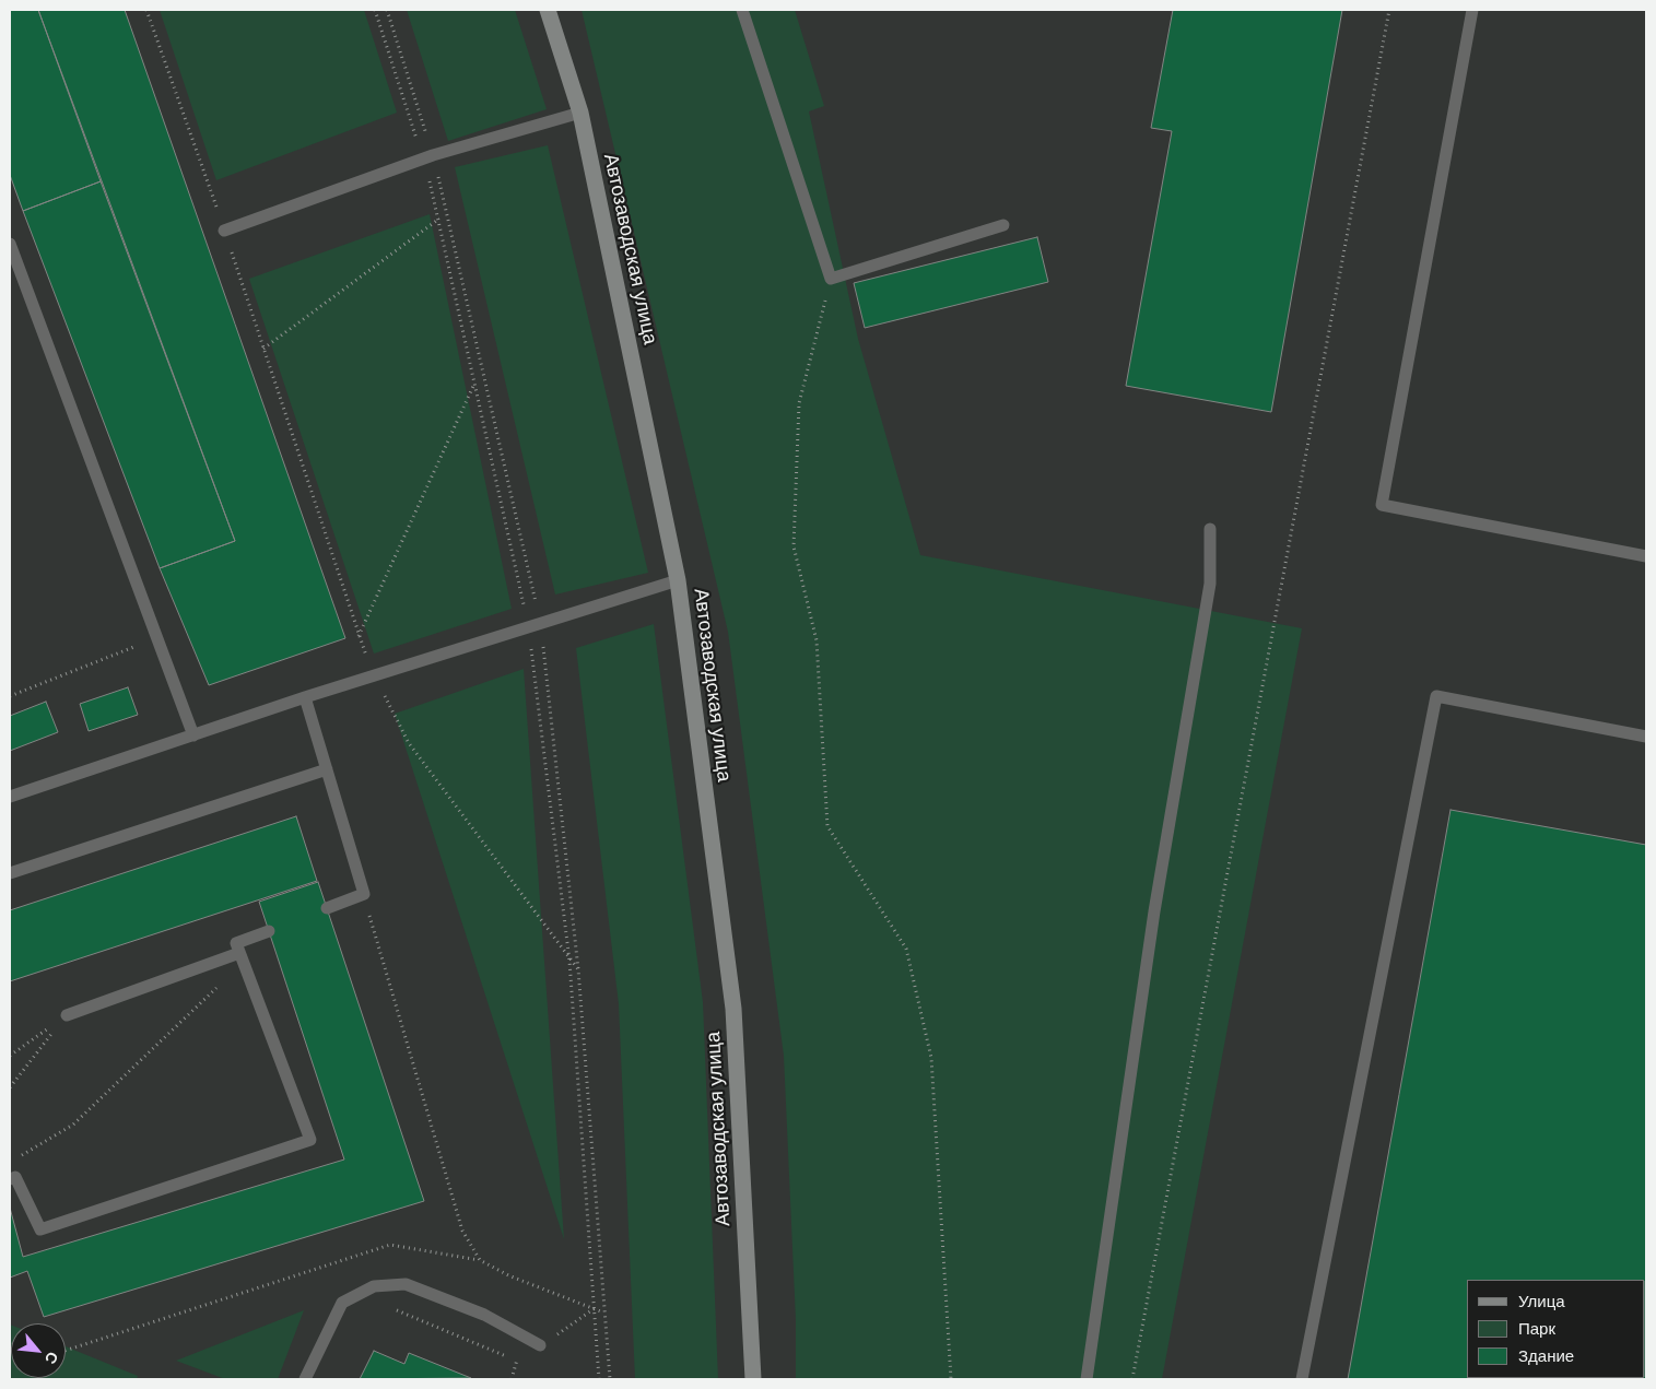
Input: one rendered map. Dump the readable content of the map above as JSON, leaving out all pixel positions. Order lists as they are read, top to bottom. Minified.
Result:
{"streets":{"main road":["Автозаводская улица"]},"legend":["Улица","Парк","Здание"],"north":"bottom right"}
